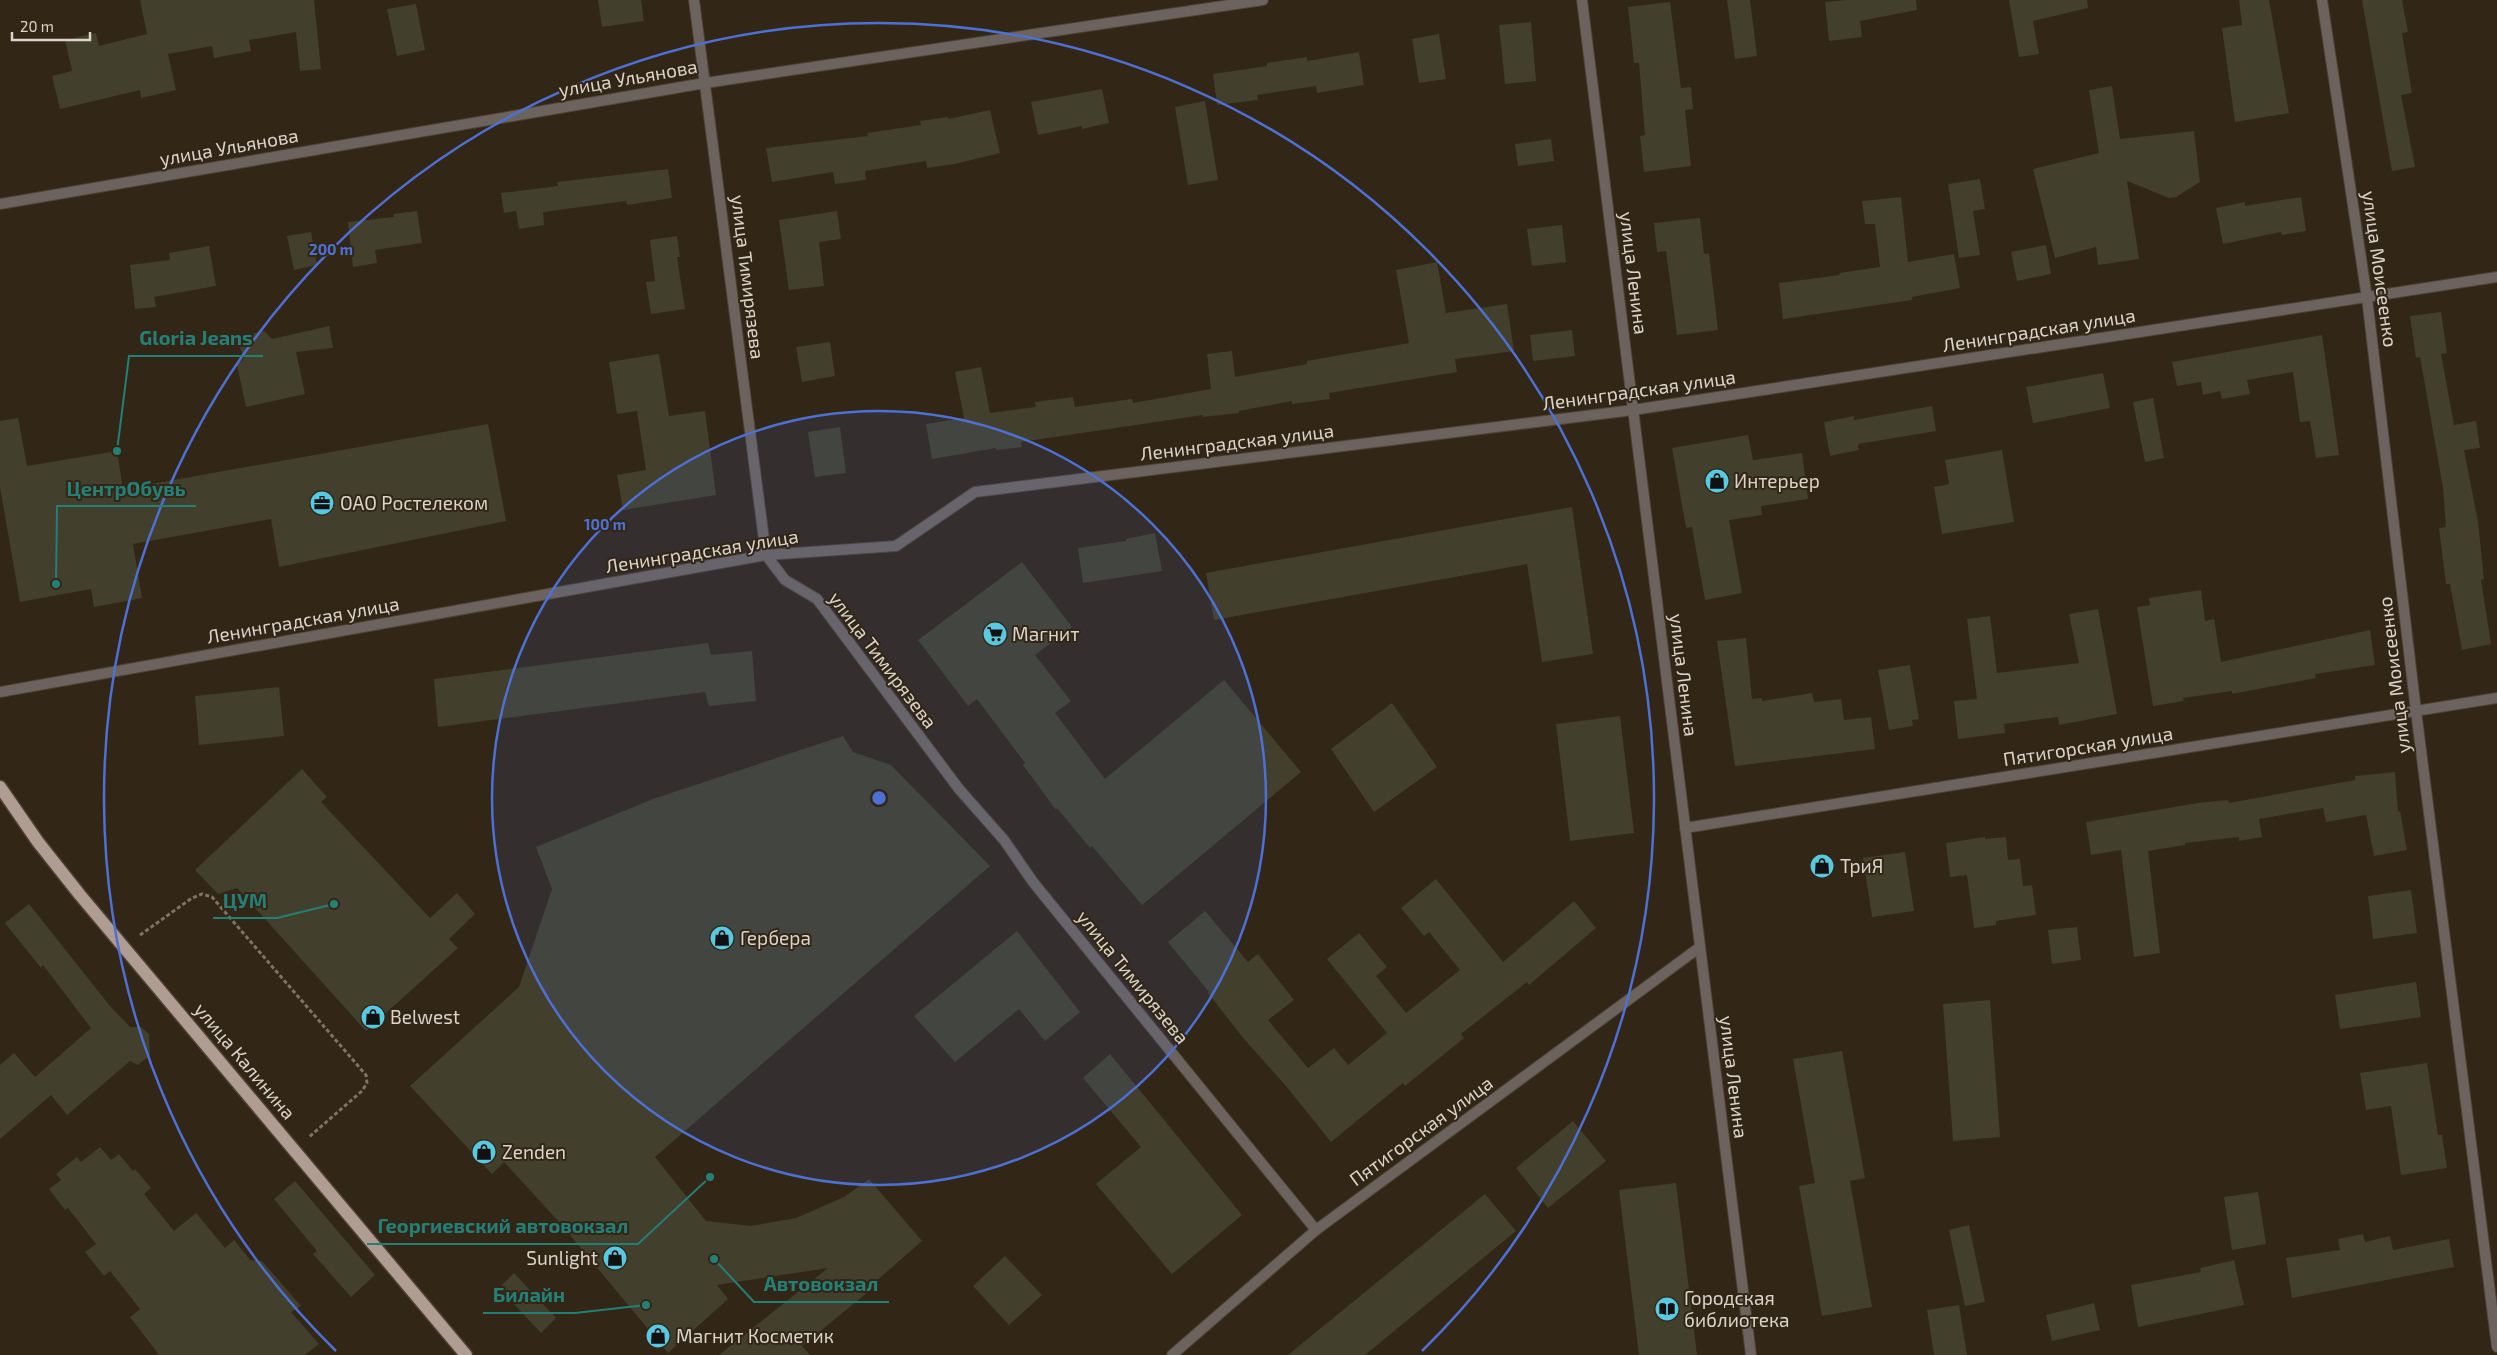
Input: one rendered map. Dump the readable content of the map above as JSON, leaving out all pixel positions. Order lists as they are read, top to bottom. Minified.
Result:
{"streets":{"main road":["улица Калинина"],"street":["улица Ульянова","улица Моисеенко","улица Ленина","улица Тимирязева","Ленинградская улица","Пятигорская улица"]},"crossings":[["улица Ульянова","улица Тимирязева"],["улица Моисеенко","Ленинградская улица"],["улица Моисеенко","Пятигорская улица"],["улица Ленина","Ленинградская улица"],["улица Ленина","Пятигорская улица"],["улица Тимирязева","Ленинградская улица"],["улица Тимирязева","Пятигорская улица"]],"places":{"other":["Gloria Jeans","ЦентрОбувь","ЦУМ","Георгиевский автовокзал","Автовокзал","Билайн"],"shop":["Интерьер","ТриЯ","Гербера","Belwest","Zenden","Sunlight","Магнит Косметик"],"office":["ОАО Ростелеком"],"supermarket":["Магнит"],"library":["Городская библиотека"]},"scale_bar":"20 m","rings":["200 m","100 m"]}
